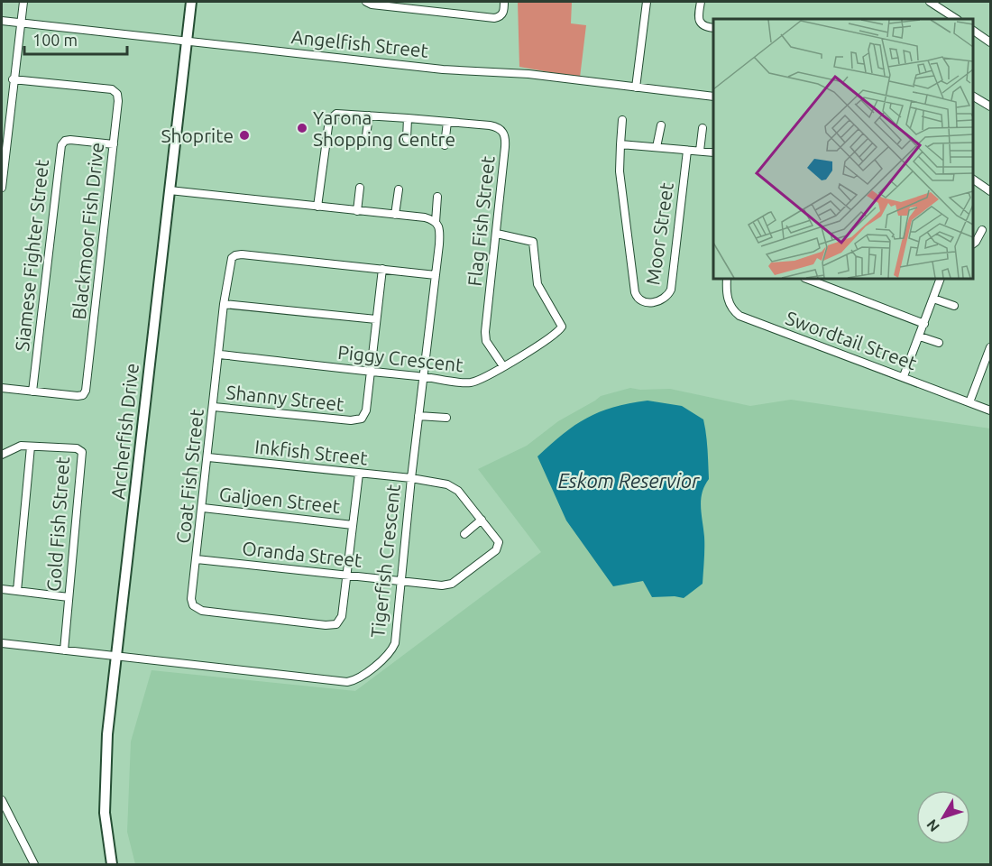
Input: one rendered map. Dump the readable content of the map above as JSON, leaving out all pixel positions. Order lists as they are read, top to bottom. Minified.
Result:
{"streets":{"street":["Angelfish Street","Flag Fish Street","Blackmoor Fish Drive","Moor Street","Siamese Fighter Street","Swordtail Street","Piggy Crescent","Shanny Street","Archerfish Drive","Inkfish Street","Coat Fish Street","Galjoen Street","Gold Fish Street","Oranda Street","Tigerfish Crescent"]},"crossings":[["Angelfish Street","Archerfish Drive"],["Flag Fish Street","Piggy Crescent"],["Blackmoor Fish Drive","Siamese Fighter Street"],["Piggy Crescent","Shanny Street"],["Piggy Crescent","Coat Fish Street"],["Piggy Crescent","Tigerfish Crescent"],["Shanny Street","Coat Fish Street"],["Archerfish Drive","Tigerfish Crescent"],["Inkfish Street","Coat Fish Street"],["Inkfish Street","Oranda Street"],["Inkfish Street","Tigerfish Crescent"],["Coat Fish Street","Galjoen Street"],["Coat Fish Street","Oranda Street"],["Coat Fish Street","Tigerfish Crescent"],["Gold Fish Street","Tigerfish Crescent"],["Oranda Street","Tigerfish Crescent"]],"water":["Eskom Reservior"],"places":["Yarona Shopping Centre","Shoprite"],"scale_bar":"100 m","north":"bottom left"}
